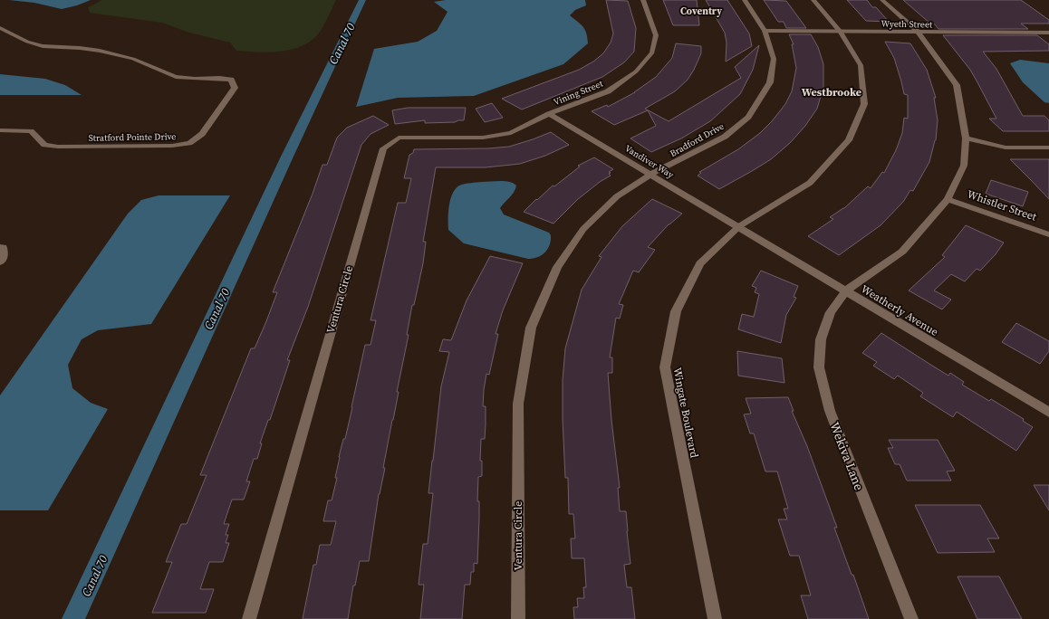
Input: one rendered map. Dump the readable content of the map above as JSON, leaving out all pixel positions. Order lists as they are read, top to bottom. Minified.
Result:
{"streets":{"street":["Wyeth Street","Vining Street","Stratford Pointe Drive","Bradford Drive","Vandiver Way","Whistler Street","Ventura Circle","Weatherly Avenue","Wingate Boulevard","Wekiva Lane"]},"crossings":[["Wyeth Street","Bradford Drive"],["Wyeth Street","Whistler Street"],["Wyeth Street","Wingate Boulevard"],["Vining Street","Vandiver Way"],["Vining Street","Ventura Circle"],["Bradford Drive","Vandiver Way"],["Bradford Drive","Ventura Circle"],["Vandiver Way","Ventura Circle"],["Vandiver Way","Weatherly Avenue"],["Vandiver Way","Wingate Boulevard"],["Whistler Street","Weatherly Avenue"],["Whistler Street","Wekiva Lane"],["Weatherly Avenue","Wingate Boulevard"],["Weatherly Avenue","Wekiva Lane"]],"districts":["Coventry","Westbrooke"],"water":["Canal 70"]}
